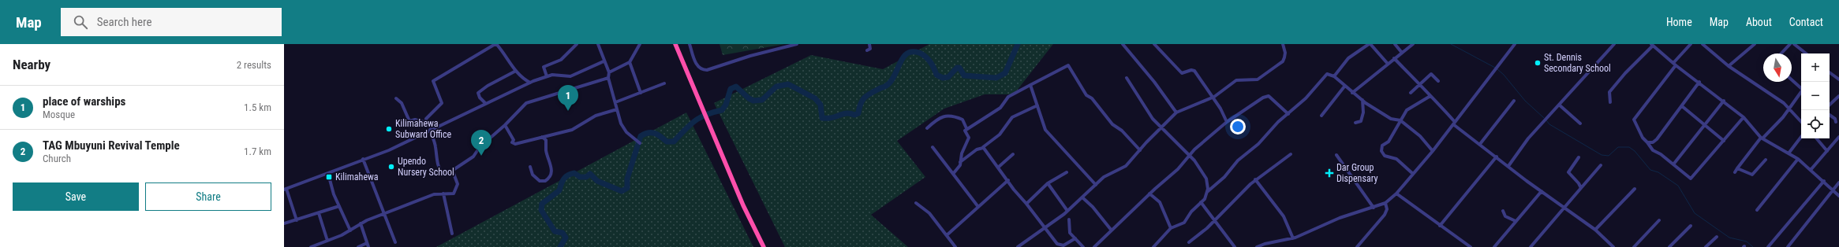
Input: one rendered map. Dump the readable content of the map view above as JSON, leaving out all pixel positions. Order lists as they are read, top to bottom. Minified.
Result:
{"places":{"other":["St. Dennis Secondary School","Kilimahewa Subward Office","Upendo Nursery School"],"health":["Dar Group Dispensary"],"transit":["Kilimahewa"]},"north":"bottom","page":{"header":"Map","search":"Search here","nav":["Home","Map","About","Contact"],"heading":["Nearby","2 results"],"map_buttons":["+","−"],"list":[{"mark":"1","name":"place of warships","note":"Mosque","value":"1.5 km"},{"mark":"2","name":"TAG Mbuyuni Revival Temple","note":"Church","value":"1.7 km"}],"pins":["1","2"],"buttons":["Save","Share"]}}
